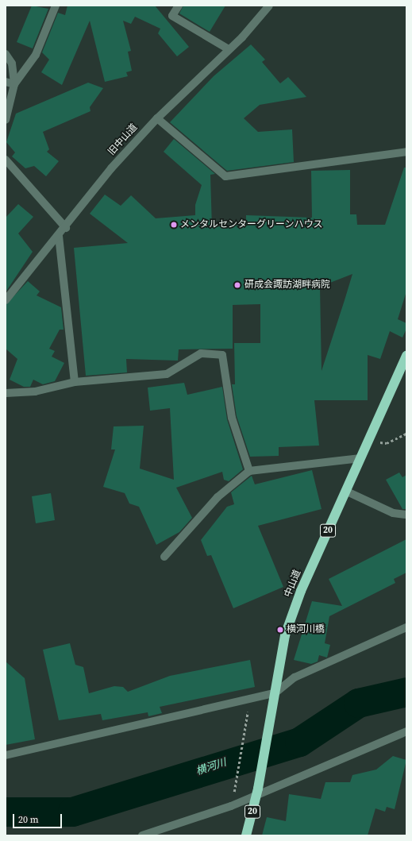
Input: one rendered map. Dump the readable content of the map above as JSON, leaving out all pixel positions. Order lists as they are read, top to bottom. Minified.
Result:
{"streets":{"highway":["20","中山道"],"street":["旧中山道"]},"water":["横河川"],"places":["メンタルセンターグリーンハウス","研成会諏訪湖畔病院","横河川橋"],"scale_bar":"20 m"}
